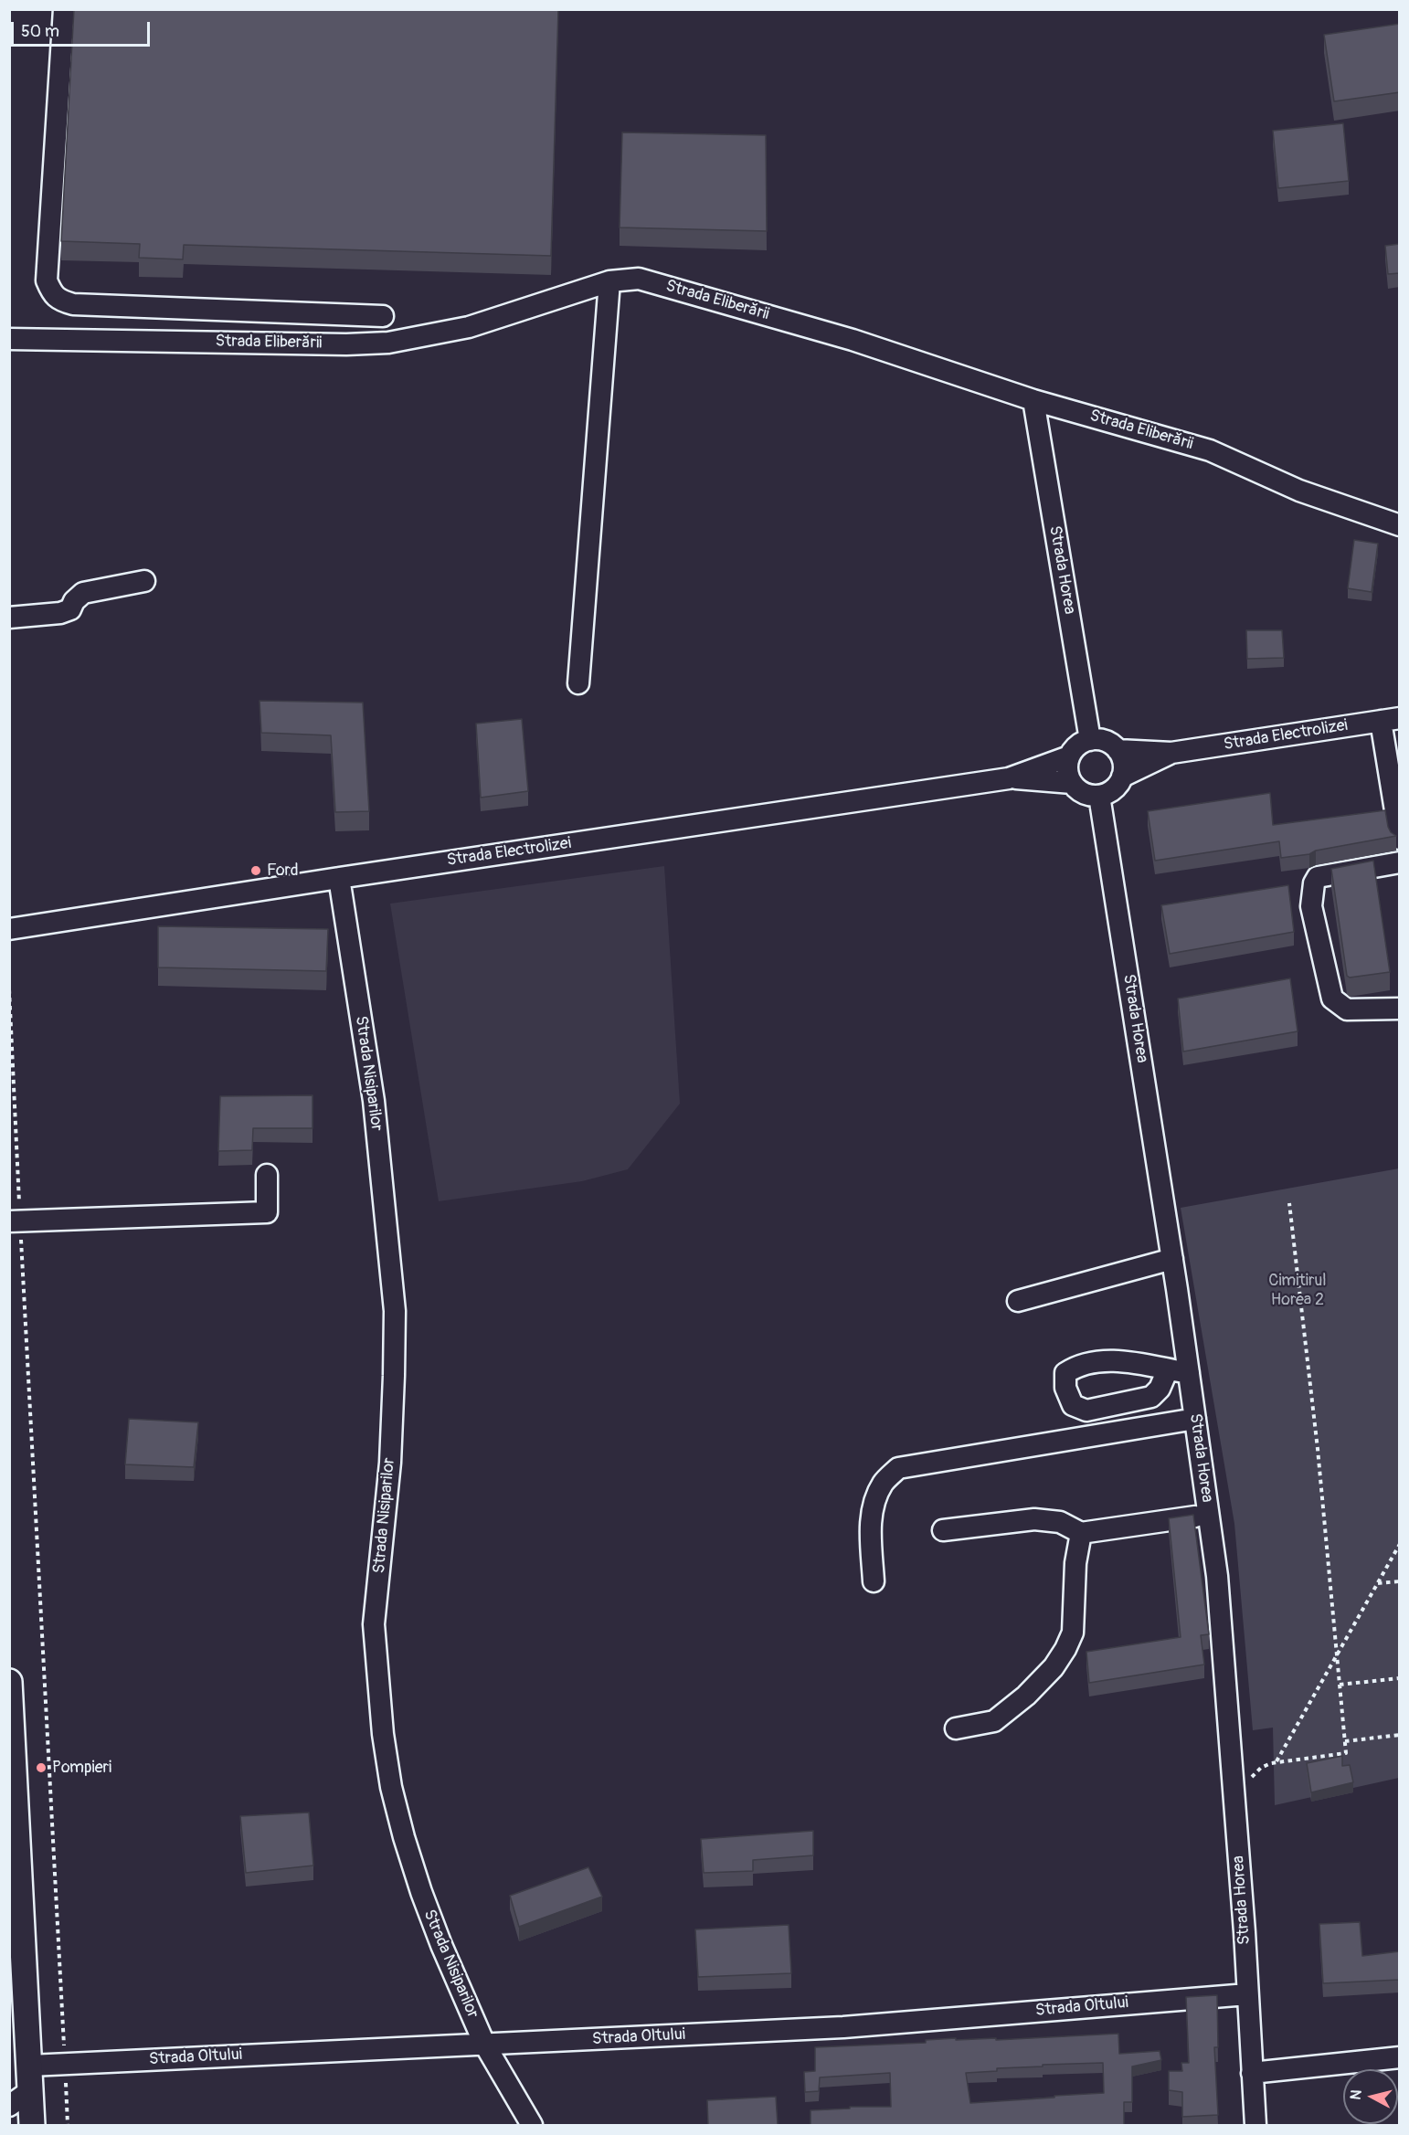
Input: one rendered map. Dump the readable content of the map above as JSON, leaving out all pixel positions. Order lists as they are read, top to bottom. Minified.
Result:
{"streets":{"street":["Strada Eliberării","Strada Horea","Strada Electrolizei","Strada Nisiparilor","Strada Oltului"]},"crossings":[["Strada Eliberării","Strada Horea"],["Strada Horea","Strada Electrolizei"],["Strada Horea","Strada Oltului"],["Strada Electrolizei","Strada Nisiparilor"],["Strada Nisiparilor","Strada Oltului"]],"parks":["Cimitirul Horea 2"],"places":["Ford","Pompieri"],"scale_bar":"50 m","north":"left"}
